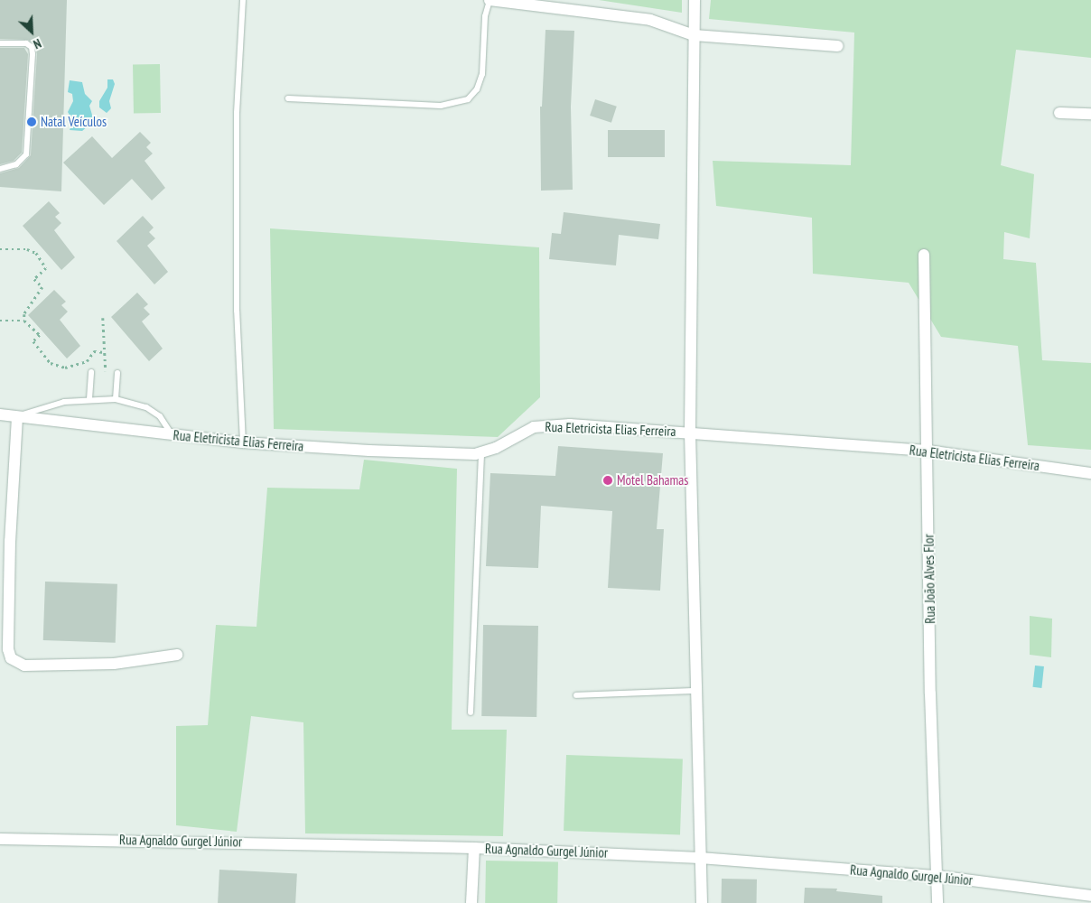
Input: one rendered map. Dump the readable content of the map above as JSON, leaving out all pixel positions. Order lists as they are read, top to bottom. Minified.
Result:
{"streets":{"street":["Rua Eletricista Elias Ferreira","Rua João Alves Flor","Rua Agnaldo Gurgel Júnior"]},"crossings":[["Rua Eletricista Elias Ferreira","Rua João Alves Flor"],["Rua João Alves Flor","Rua Agnaldo Gurgel Júnior"]],"places":["Natal Veículos","Motel Bahamas"],"north":"bottom right"}
